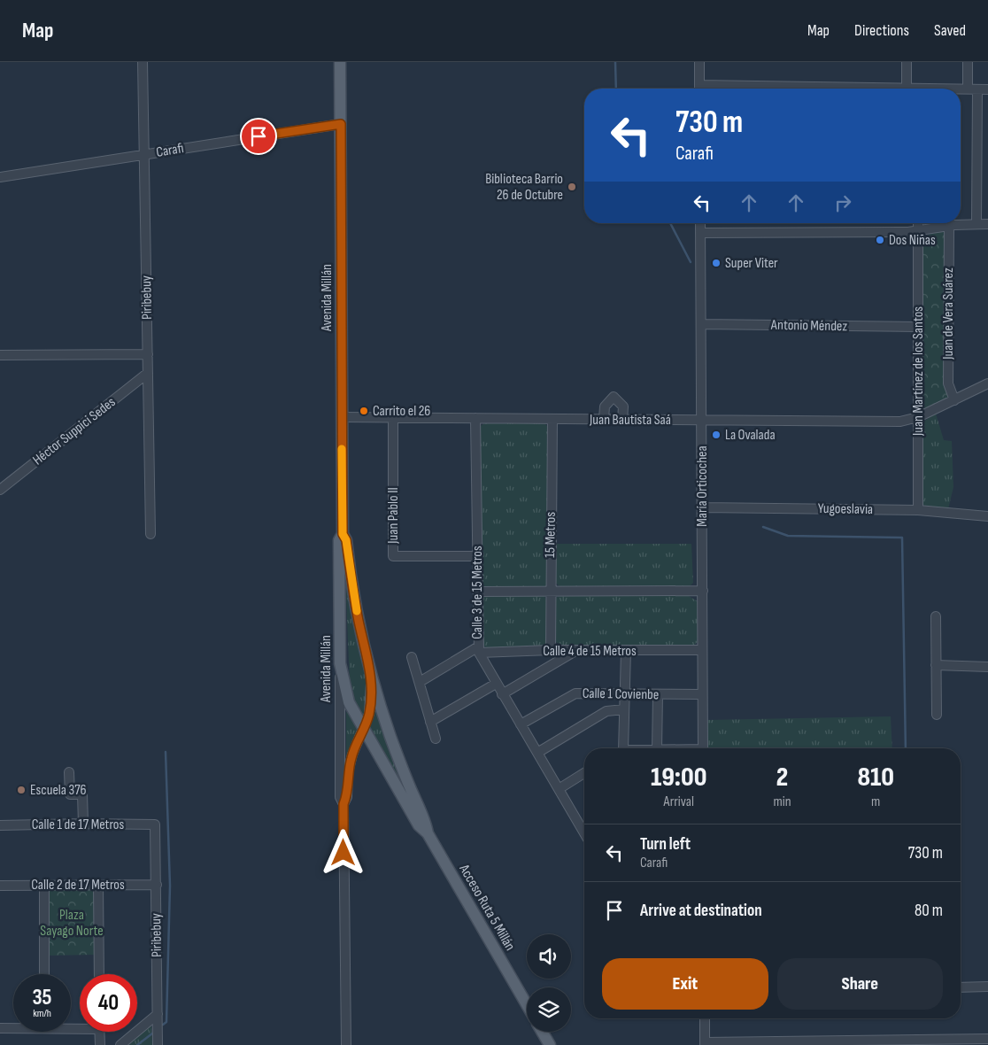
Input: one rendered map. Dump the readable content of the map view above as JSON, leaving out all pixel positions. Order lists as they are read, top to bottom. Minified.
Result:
{"streets":{"main road":["Avenida Millán","Acceso Ruta 5 Millán"],"street":["Carafi","Piribebuy","Juan de Vera Suárez","Antonio Méndez","Juan Martínez de los Santos","Juan Bautista Saá","Héctor Suppici Sedes","María Orticochea","Yugoeslavia","Juan Pablo II","15 Metros","Calle 3 de 15 Metros","Calle 4 de 15 Metros","Calle 1 Covienbe","Calle 1 de 17 Metros","Calle 2 de 17 Metros"]},"crossings":[["Carafi","Piribebuy"],["Carafi","Avenida Millán"],["Piribebuy","Héctor Suppici Sedes"],["Piribebuy","Calle 1 de 17 Metros"],["Piribebuy","Calle 2 de 17 Metros"],["Avenida Millán","Juan Bautista Saá"],["Avenida Millán","Acceso Ruta 5 Millán"],["Juan de Vera Suárez","Juan Bautista Saá"],["Antonio Méndez","Juan Martínez de los Santos"],["Antonio Méndez","María Orticochea"],["Juan Martínez de los Santos","Juan Bautista Saá"],["Juan Martínez de los Santos","Yugoeslavia"],["Juan Bautista Saá","María Orticochea"],["Juan Bautista Saá","Juan Pablo II"],["Juan Bautista Saá","15 Metros"],["Juan Bautista Saá","Calle 3 de 15 Metros"],["María Orticochea","Yugoeslavia"],["María Orticochea","Calle 4 de 15 Metros"],["María Orticochea","Calle 1 Covienbe"],["Juan Pablo II","Calle 3 de 15 Metros"],["15 Metros","Calle 4 de 15 Metros"],["Calle 3 de 15 Metros","Calle 4 de 15 Metros"],["Calle 3 de 15 Metros","Calle 1 Covienbe"]],"parks":["Plaza Sayago Norte"],"places":["Biblioteca Barrio 26 de Octubre","Dos Niñas","Super Viter","Carrito el 26","La Ovalada","Escuela 376"],"page":{"header":"Map","nav":["Map","Directions","Saved"],"turn":["730 m","Carafi"],"eta":["19:00","Arrival","2","min","810","m"],"list":[{"name":"Turn left","note":"Carafi","value":"730 m"},{"name":"Arrive at destination","value":"80 m"}],"buttons":["Exit","Share"],"speed":"35 km/h","limit":"40"}}
